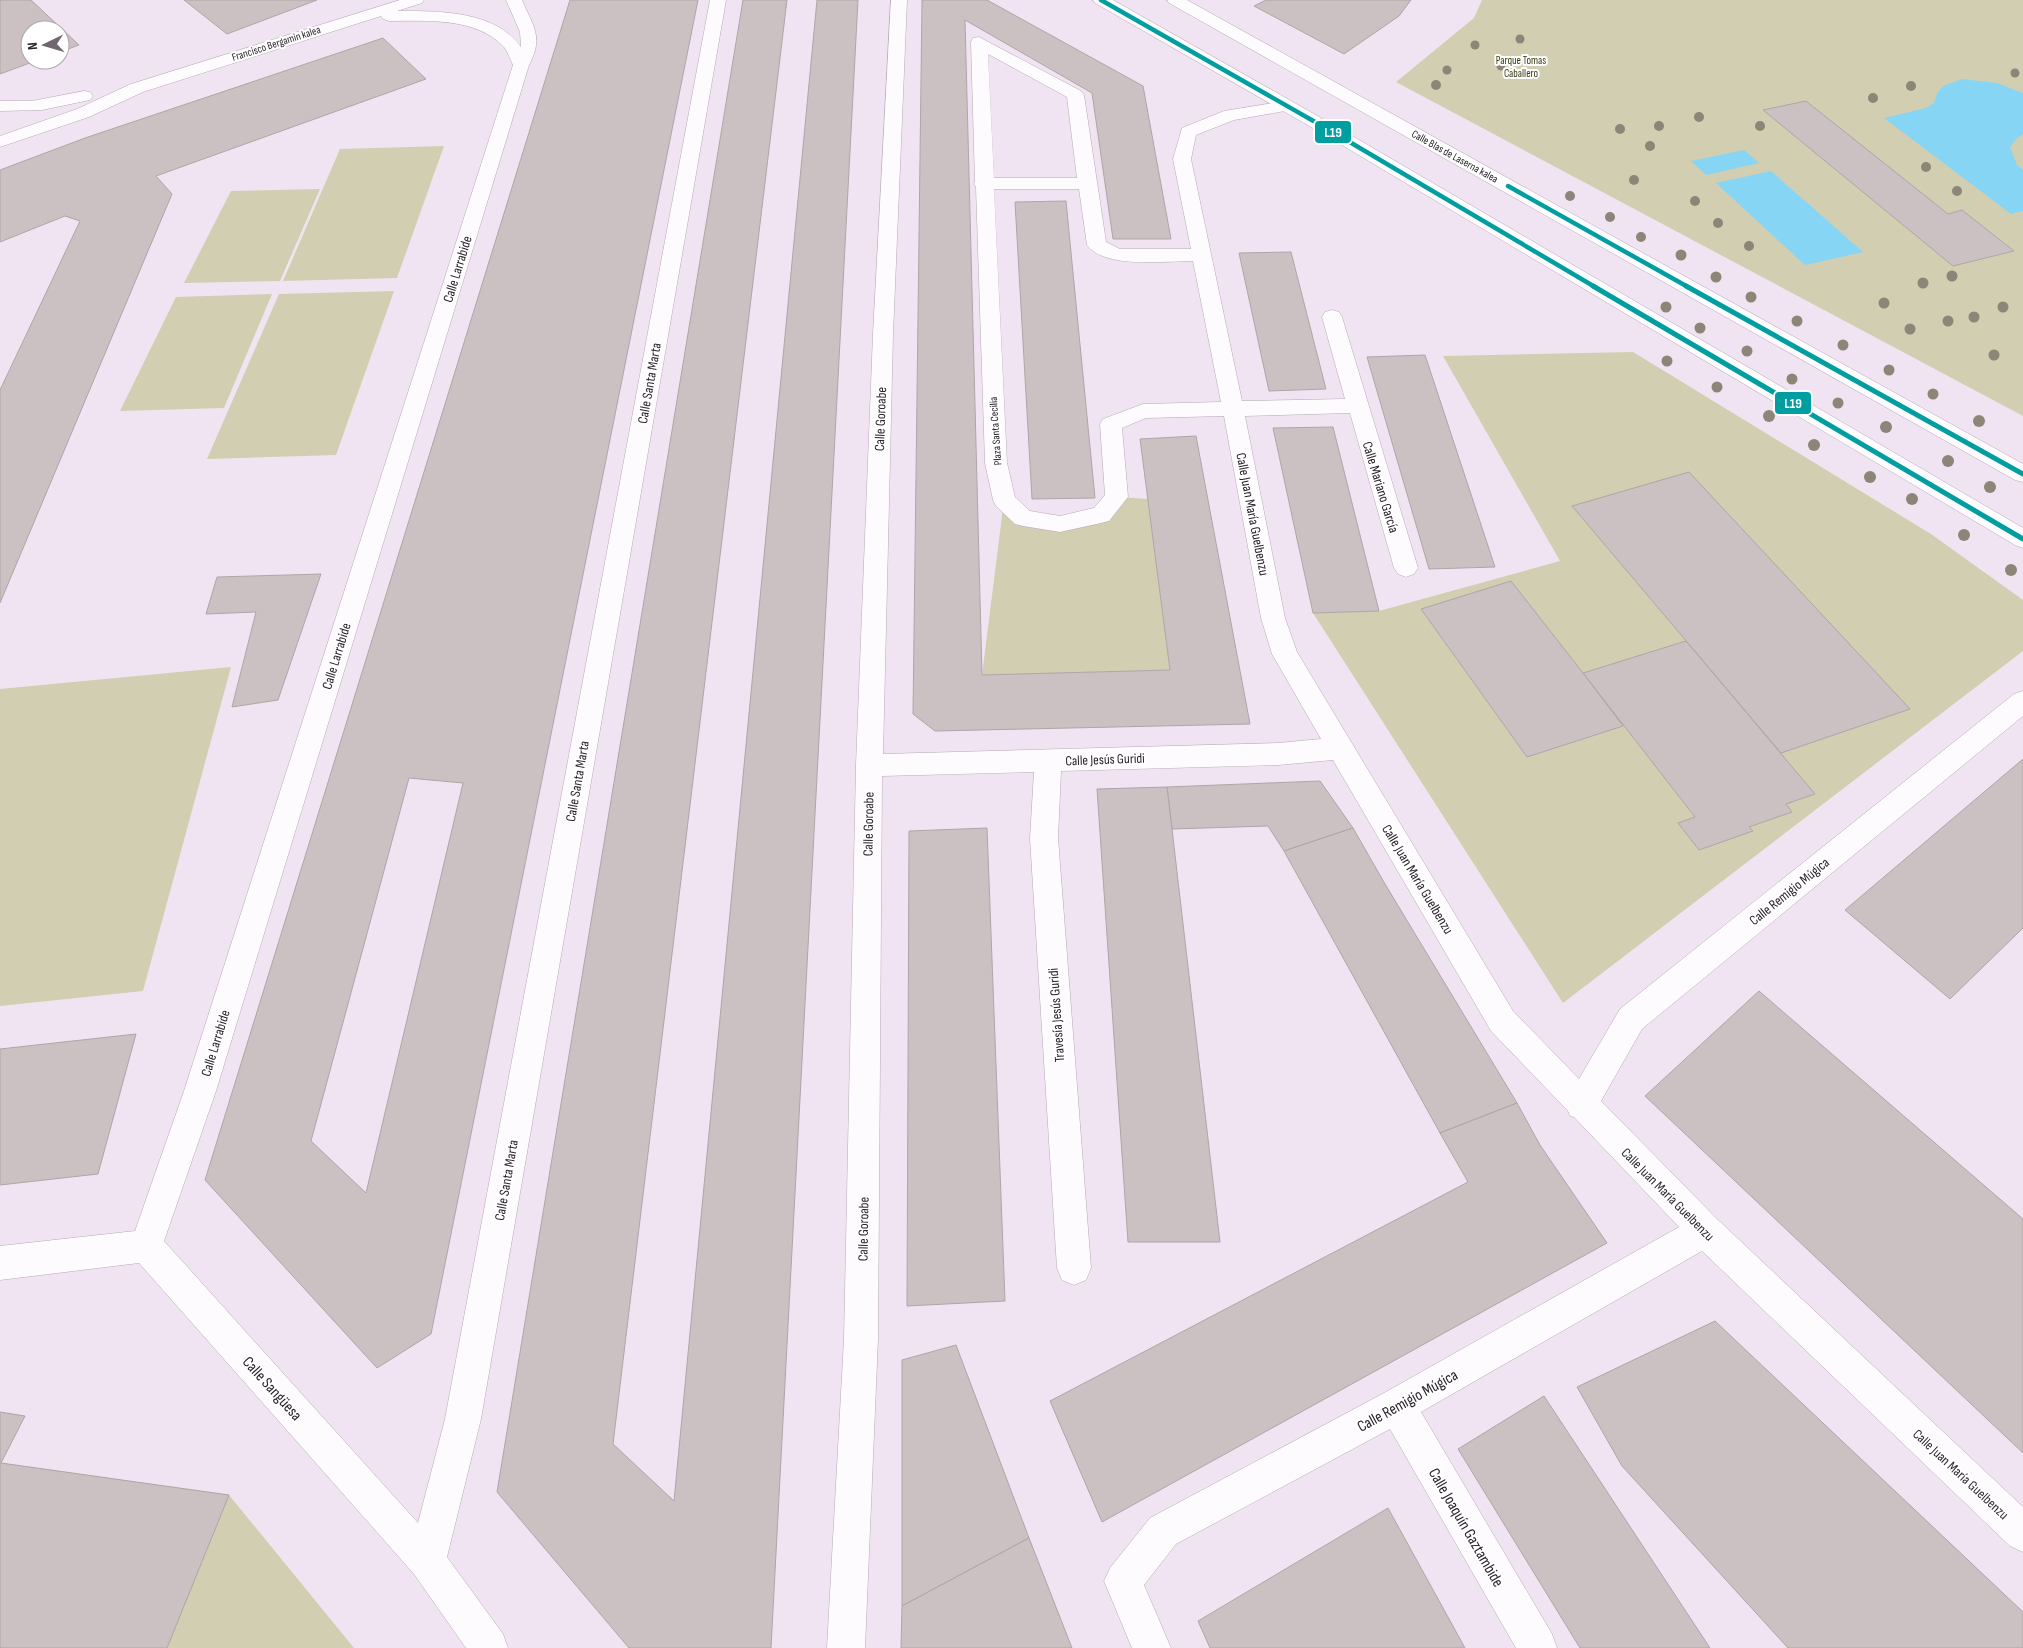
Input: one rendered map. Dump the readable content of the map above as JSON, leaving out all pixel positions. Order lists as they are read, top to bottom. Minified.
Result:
{"streets":{"street":["Francisco Bergamin kalea","Calle Blas de Laserna kalea","Calle Larrabide","Calle Santa Marta","Calle Goroabe","Plaza Santa Cecilia","Calle Mariano García","Calle Juan María Guelbenzu","Calle Jesús Guridi","Calle Remigio Múgica","Travesía Jesús Guridi","Calle Sangüesa","Calle Joaquín Gaztambide"]},"crossings":[["Calle Larrabide","Calle Sangüesa"],["Calle Santa Marta","Calle Sangüesa"],["Calle Goroabe","Calle Jesús Guridi"],["Plaza Santa Cecilia","Calle Juan María Guelbenzu"],["Calle Juan María Guelbenzu","Calle Jesús Guridi"],["Calle Juan María Guelbenzu","Calle Remigio Múgica"],["Calle Jesús Guridi","Travesía Jesús Guridi"],["Calle Remigio Múgica","Calle Joaquín Gaztambide"]],"parks":["Parque Tomas Caballero"],"lines":["transit line L19"],"north":"left"}
